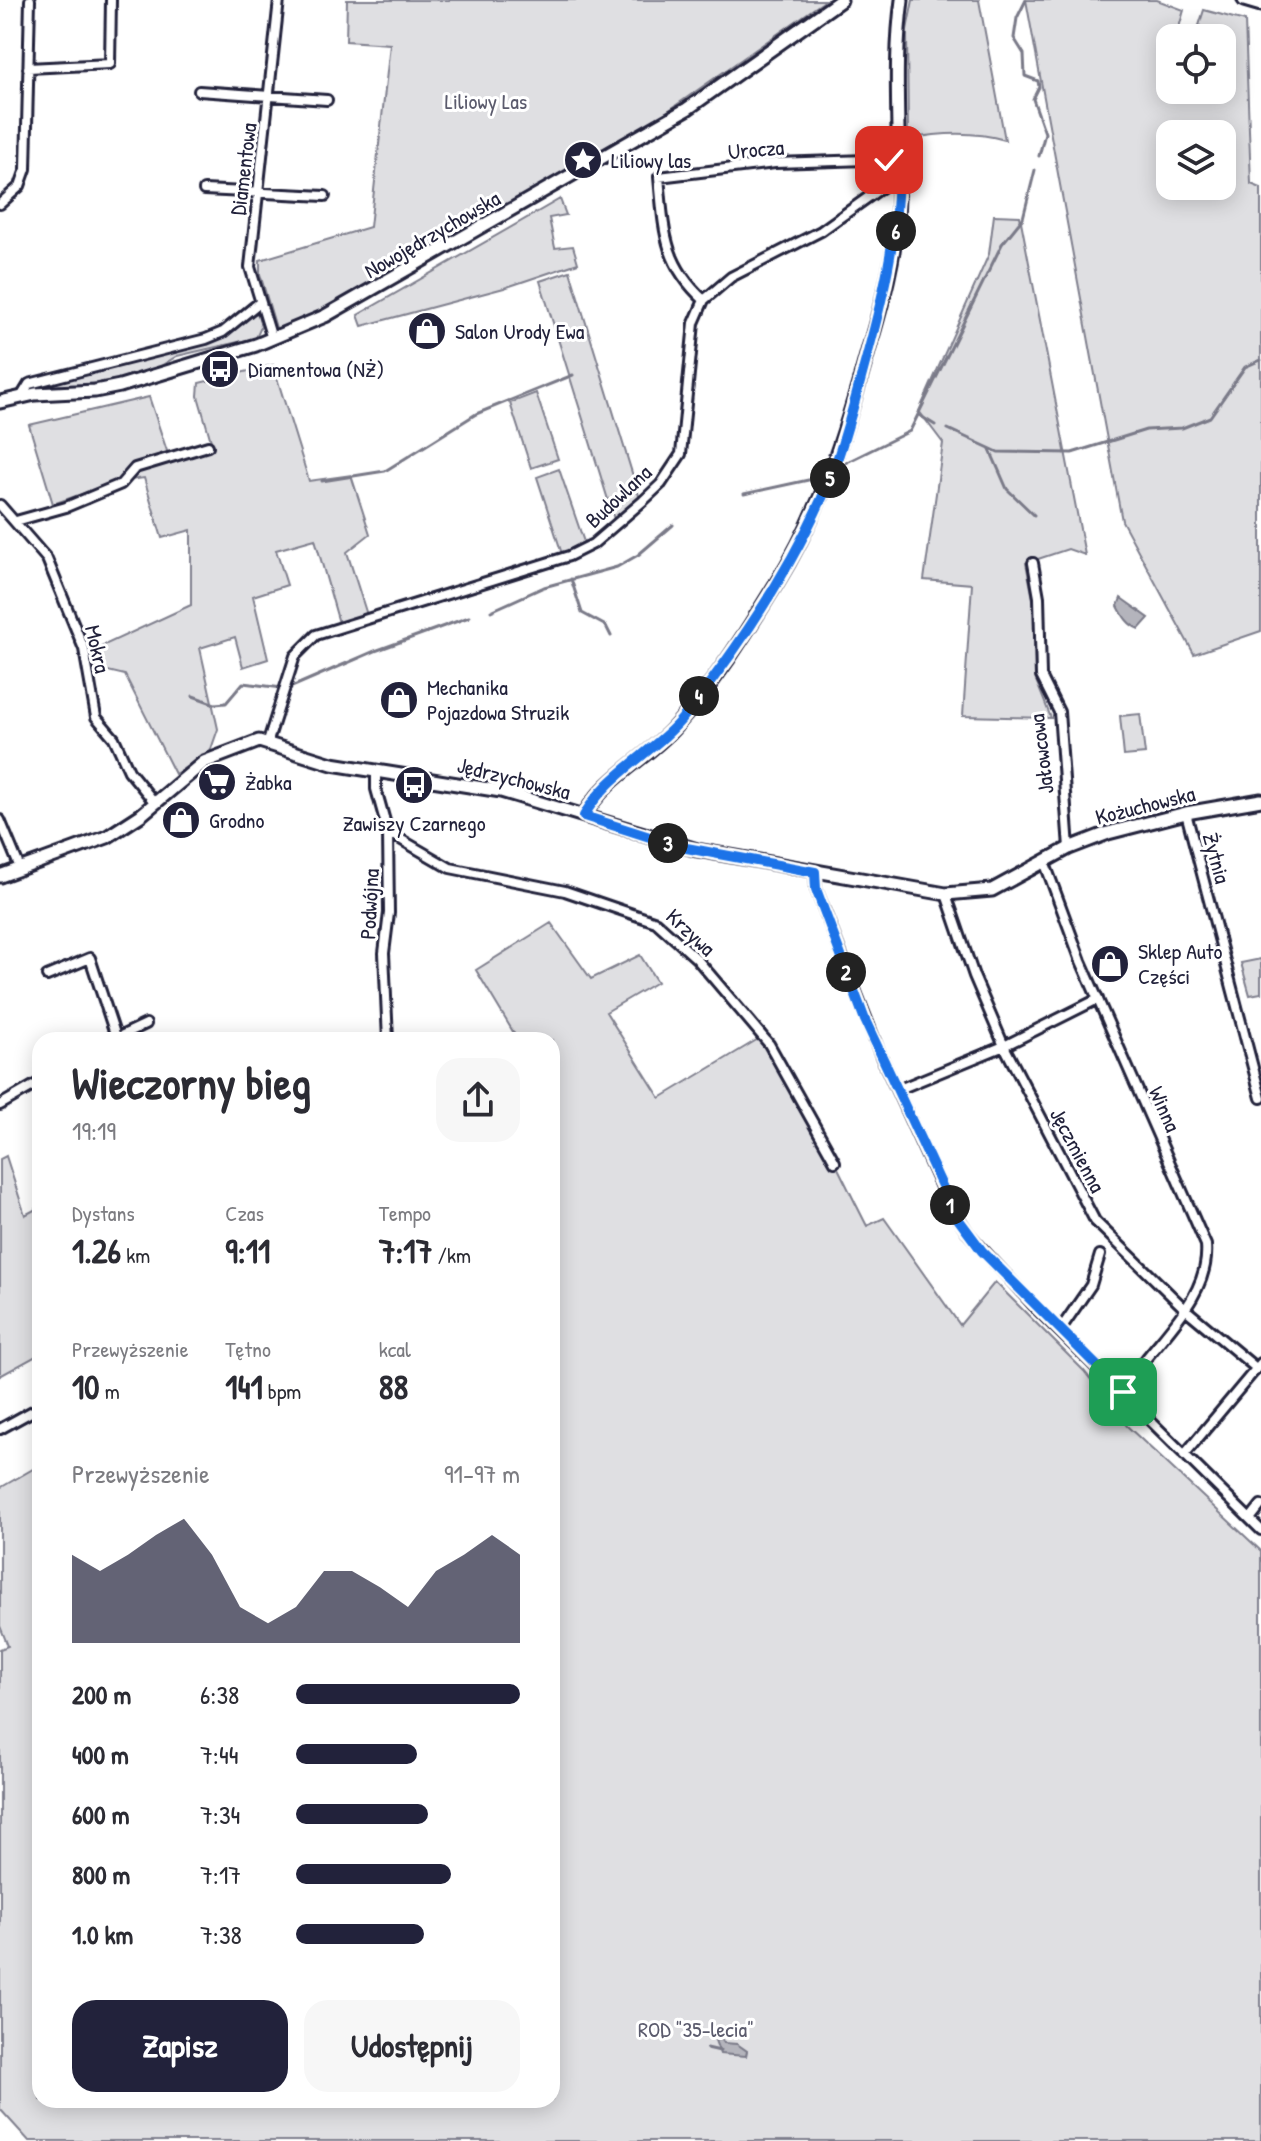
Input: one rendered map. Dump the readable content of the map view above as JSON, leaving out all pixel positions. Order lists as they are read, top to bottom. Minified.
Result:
{"streets":{"street":["Urocza","Diamentowa","Nowojędrzychowska","Budowlana","Mokra","Jałowcowa","Jędrzychowska","Kożuchowska","Żytnia","Podwójna","Krzywa","Winna","Jęczmienna"]},"crossings":[["Urocza","Budowlana"],["Diamentowa","Nowojędrzychowska"],["Budowlana","Jędrzychowska"],["Jałowcowa","Kożuchowska"],["Jędrzychowska","Kożuchowska"],["Jędrzychowska","Podwójna"],["Jędrzychowska","Winna"],["Jędrzychowska","Jęczmienna"],["Kożuchowska","Żytnia"],["Kożuchowska","Winna"],["Podwójna","Krzywa"],["Winna","Jęczmienna"]],"parks":["Liliowy Las","ROD \"35-lecia\""],"places":{"place":["Liliowy las"],"shop":["Salon Urody Ewa","Mechanika Pojazdowa Struzik","Grodno","Sklep Auto Części"],"bus stop":["Diamentowa (NŻ)","Zawiszy Czarnego"],"supermarket":["Żabka"]},"page":{"pins":["6","5","4","3","2","1"],"heading":["Wieczorny bieg","19:19"],"stats":[["Dystans","1.26 km"],["Czas","9:11"],["Tempo","7:17 /km"],["Przewyższenie","10 m"],["Tętno","141 bpm"],["kcal","88"]],"chart":["Przewyższenie","91–97 m"],"list":[{"name":"200 m","note":"6:38"},{"name":"400 m","note":"7:44"},{"name":"600 m","note":"7:34"},{"name":"800 m","note":"7:17"},{"name":"1.0 km","note":"7:38"}],"buttons":["Zapisz","Udostępnij"]}}
